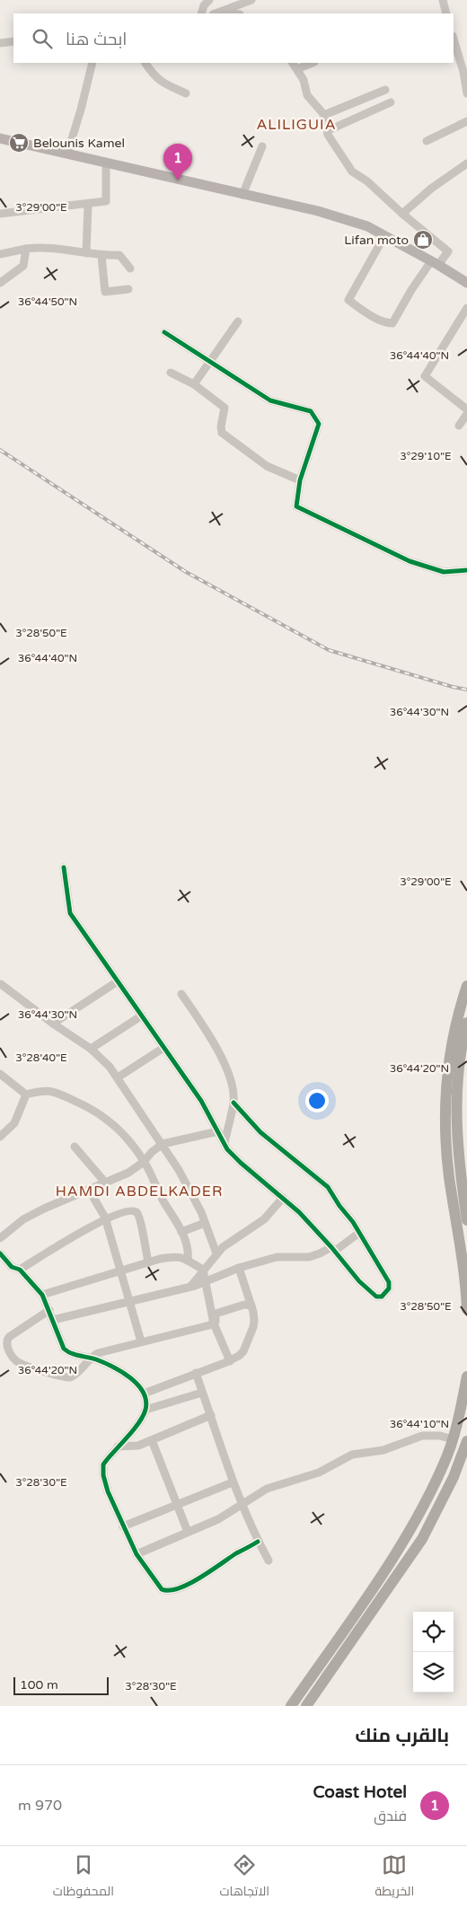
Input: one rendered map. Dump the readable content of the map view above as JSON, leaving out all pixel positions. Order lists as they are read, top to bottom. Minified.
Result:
{"districts":["ALILIGUIA","HAMDI ABDELKADER"],"places":{"supermarket":["Belounis Kamel"],"shop":["Lifan moto"]},"scale_bar":"100 m","page":{"search":"ابحث هنا","pins":"1","scale":"100 m","heading":"بالقرب منك","list":[{"mark":"1","name":"Coast Hotel","note":"فندق","value":"970 m"}],"nav":["الخريطة","الاتجاهات","المحفوظات"]},"coordinates":["3°29'00\"E","36°44'50\"N","36°44'40\"N","3°29'10\"E","3°28'50\"E","36°44'30\"N","3°28'40\"E","36°44'20\"N","36°44'10\"N","3°28'30\"E"]}
